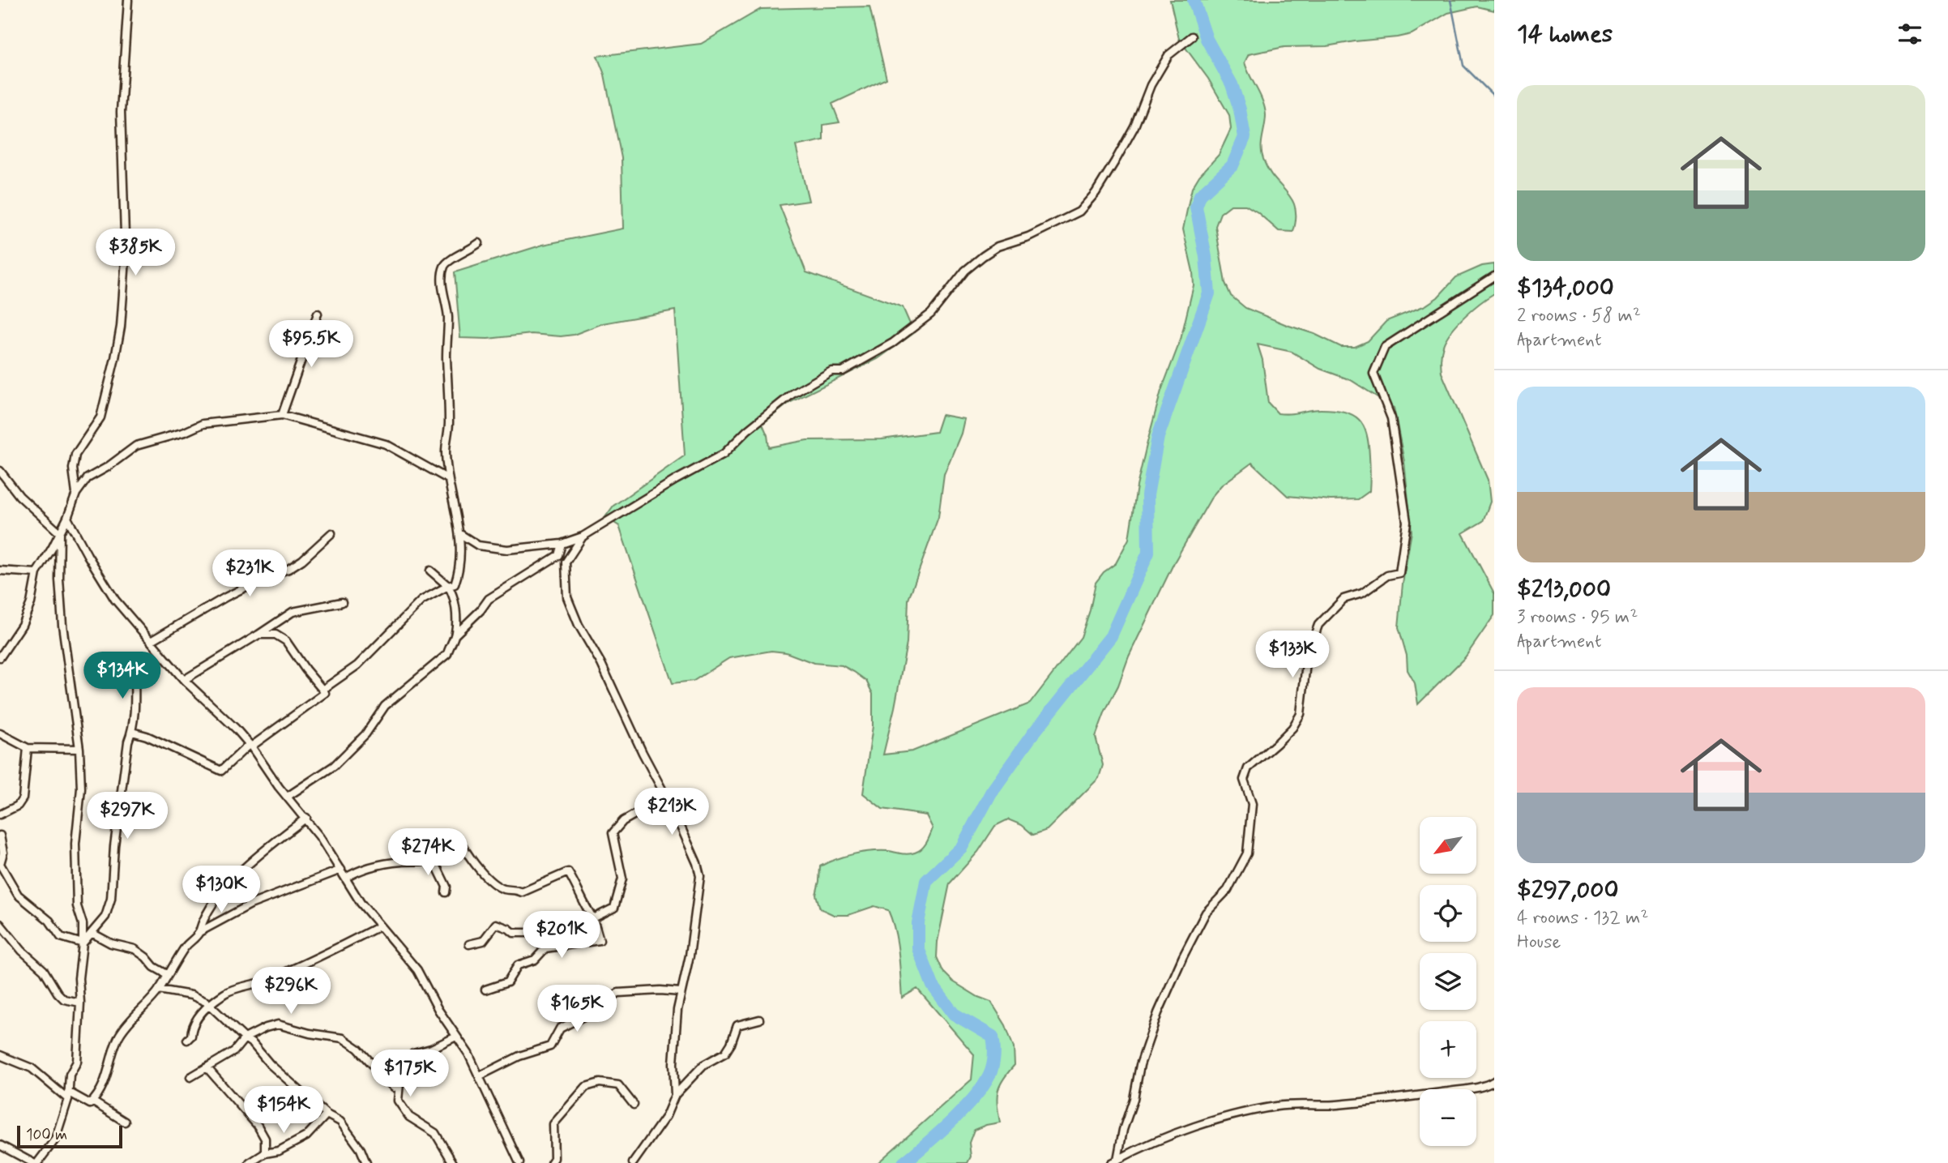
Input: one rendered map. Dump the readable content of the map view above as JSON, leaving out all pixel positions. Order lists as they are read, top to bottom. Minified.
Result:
{"scale_bar":"100 m","north":"bottom left","page":{"heading":"14 homes","list":[{"name":"$134,000","note":"2 rooms · 58 m² · Apartment"},{"name":"$213,000","note":"3 rooms · 95 m² · Apartment"},{"name":"$297,000","note":"4 rooms · 132 m² · House"}],"price":["$385K","$95.5K","$231K","$133K","$134K","$213K","$297K","$274K","$130K","$201K","$296K","$165K","$175K","$154K"],"map_buttons":["+","−"],"scale":"100 m"}}
